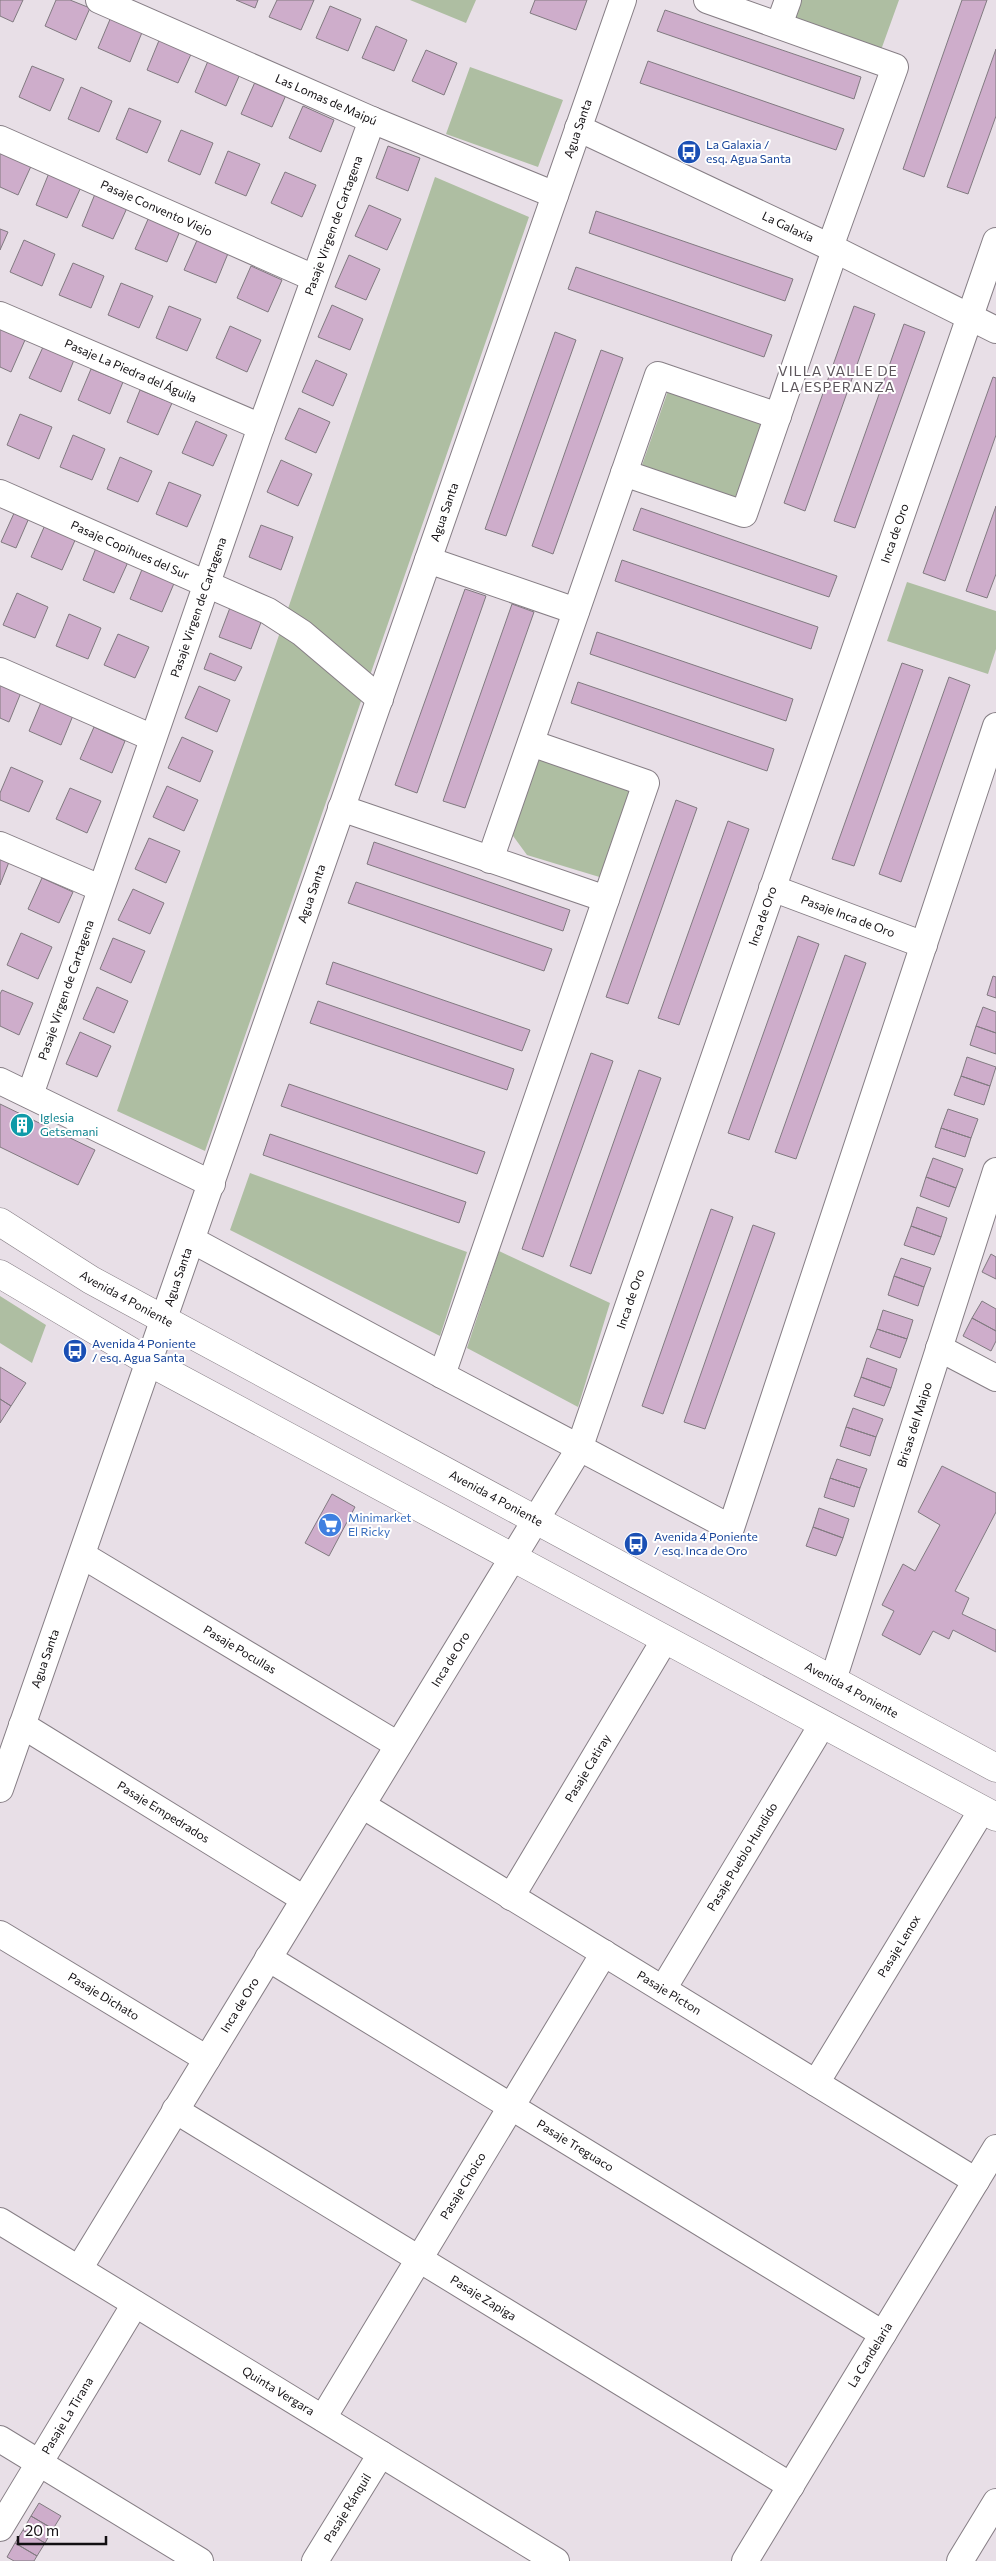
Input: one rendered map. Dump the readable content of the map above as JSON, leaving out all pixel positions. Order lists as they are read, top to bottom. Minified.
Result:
{"streets":{"street":["Las Lomas de Maipú","Agua Santa","Pasaje Convento Viejo","Pasaje Virgen de Cartagena","La Galaxia","Pasaje La Piedra del Águila","Inca de Oro","Pasaje Copihues del Sur","Pasaje Inca de Oro","Avenida 4 Poniente","Brisas del Maipo","Pasaje Pocullas","Pasaje Catiray","Pasaje Empedrados","Pasaje Pueblo Hundido","Pasaje Lenox","Pasaje Picton","Pasaje Dichato","Pasaje Treguaco","Pasaje Choico","Pasaje Zapiga","La Candelaria","Quinta Vergara","Pasaje La Tirana","Pasaje Ránquil"]},"crossings":[["Las Lomas de Maipú","Agua Santa"],["Las Lomas de Maipú","Pasaje Virgen de Cartagena"],["Agua Santa","La Galaxia"],["Agua Santa","Pasaje Copihues del Sur"],["Agua Santa","Avenida 4 Poniente"],["Agua Santa","Pasaje Pocullas"],["Agua Santa","Pasaje Empedrados"],["Pasaje Convento Viejo","Pasaje Virgen de Cartagena"],["Pasaje Virgen de Cartagena","Pasaje La Piedra del Águila"],["Pasaje Virgen de Cartagena","Pasaje Copihues del Sur"],["La Galaxia","Inca de Oro"],["Inca de Oro","Pasaje Inca de Oro"],["Inca de Oro","Avenida 4 Poniente"],["Inca de Oro","Pasaje Pocullas"],["Inca de Oro","Pasaje Empedrados"],["Inca de Oro","Pasaje Picton"],["Inca de Oro","Pasaje Dichato"],["Inca de Oro","Pasaje Treguaco"],["Inca de Oro","Pasaje Zapiga"],["Inca de Oro","Quinta Vergara"],["Avenida 4 Poniente","Brisas del Maipo"],["Pasaje Catiray","Pasaje Picton"],["Pasaje Pueblo Hundido","Pasaje Picton"],["Pasaje Lenox","Pasaje Picton"],["Pasaje Picton","Pasaje Choico"],["Pasaje Picton","La Candelaria"],["Pasaje Treguaco","Pasaje Choico"],["Pasaje Treguaco","La Candelaria"],["Pasaje Choico","Pasaje Zapiga"],["Pasaje Choico","Quinta Vergara"],["Pasaje Zapiga","La Candelaria"],["Quinta Vergara","Pasaje La Tirana"],["Quinta Vergara","Pasaje Ránquil"]],"districts":["VILLA VALLE DE LA ESPERANZA"],"places":{"bus stop":["La Galaxia / esq. Agua Santa","Avenida 4 Poniente / esq. Agua Santa","Avenida 4 Poniente / esq. Inca de Oro"],"building":["Iglesia Getsemani"],"supermarket":["Minimarket El Ricky"]},"scale_bar":"20 m"}
